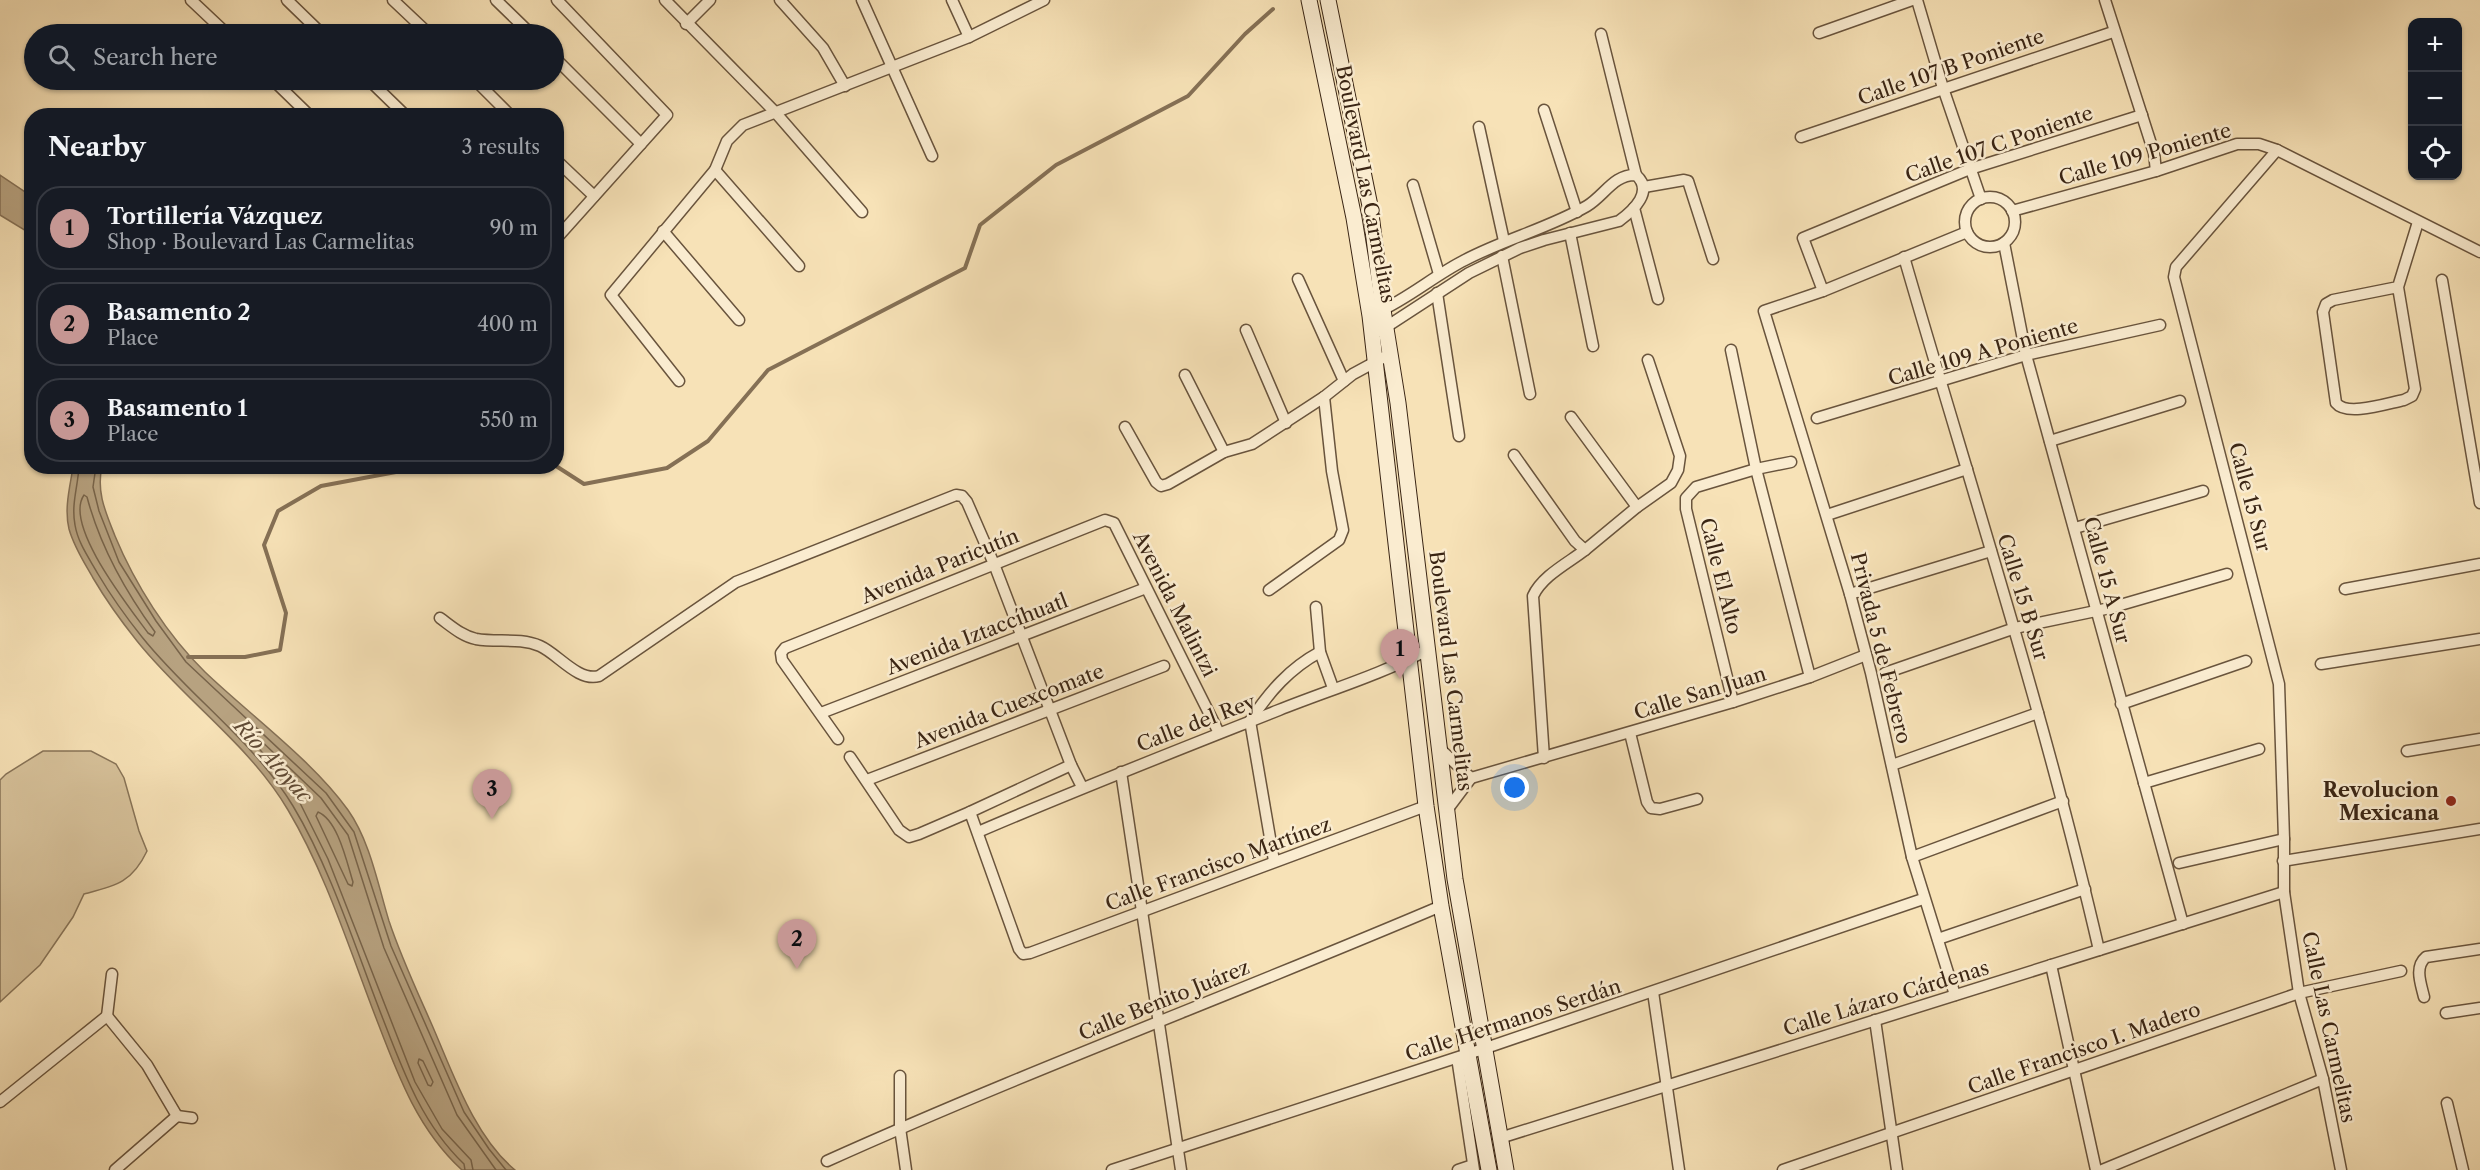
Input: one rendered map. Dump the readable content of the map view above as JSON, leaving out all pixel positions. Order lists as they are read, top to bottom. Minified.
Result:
{"streets":{"main road":["Boulevard Las Carmelitas"],"street":["Calle 107 B Poniente","Calle 107 C Poniente","Calle 109 Poniente","Calle 109 A Poniente","Calle 15 Sur","Avenida Paricutín","Calle El Alto","Calle 15 A Sur","Calle 15 B Sur","Avenida Malintzi","Avenida Iztaccíhuatl","Privada 5 de Febrero","Calle San Juan","Avenida Cuexcomate","Calle del Rey","Calle Francisco Martínez","Calle Lázaro Cárdenas","Calle Benito Juárez","Calle Hermanos Serdán","Calle Las Carmelitas","Calle Francisco I. Madero"]},"crossings":[["Calle 107 C Poniente","Privada 5 de Febrero"],["Calle 109 Poniente","Calle 15 Sur"],["Calle 109 Poniente","Calle 15 A Sur"],["Boulevard Las Carmelitas","Calle del Rey"],["Boulevard Las Carmelitas","Calle Francisco Martínez"],["Boulevard Las Carmelitas","Calle Lázaro Cárdenas"],["Boulevard Las Carmelitas","Calle Benito Juárez"],["Boulevard Las Carmelitas","Calle Hermanos Serdán"],["Calle 109 A Poniente","Calle 15 A Sur"],["Calle 109 A Poniente","Calle 15 B Sur"],["Calle 15 Sur","Calle Lázaro Cárdenas"],["Calle 15 Sur","Calle Las Carmelitas"],["Avenida Paricutín","Avenida Malintzi"],["Avenida Paricutín","Avenida Iztaccíhuatl"],["Calle El Alto","Calle San Juan"],["Calle 15 A Sur","Calle Lázaro Cárdenas"],["Calle 15 B Sur","Calle Lázaro Cárdenas"],["Avenida Malintzi","Avenida Iztaccíhuatl"],["Avenida Malintzi","Calle del Rey"],["Privada 5 de Febrero","Calle San Juan"],["Privada 5 de Febrero","Calle Lázaro Cárdenas"],["Privada 5 de Febrero","Calle Hermanos Serdán"],["Calle del Rey","Calle Francisco Martínez"],["Calle Lázaro Cárdenas","Calle Las Carmelitas"],["Calle Las Carmelitas","Calle Francisco I. Madero"]],"water":["Río Atoyac"],"places":["Revolucion Mexicana"],"page":{"map_buttons":["+","−"],"search":"Search here","heading":["Nearby","3 results"],"list":[{"mark":"1","name":"Tortillería Vázquez","note":"Shop · Boulevard Las Carmelitas","value":"90 m"},{"mark":"2","name":"Basamento 2","note":"Place","value":"400 m"},{"mark":"3","name":"Basamento 1","note":"Place","value":"550 m"}],"pins":["1","3","2"]}}
